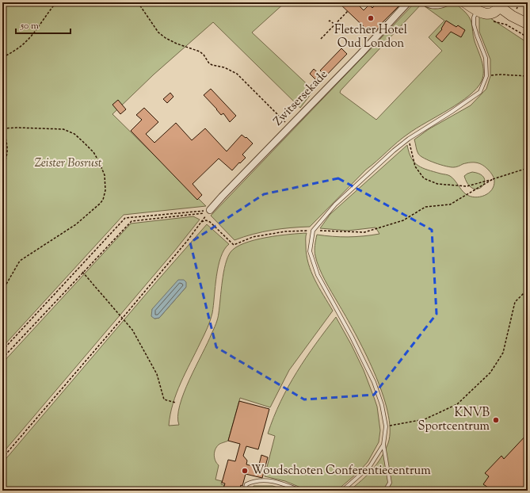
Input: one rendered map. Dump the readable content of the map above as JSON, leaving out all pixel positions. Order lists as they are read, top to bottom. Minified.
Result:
{"streets":{"street":["Zwitsersekade"]},"parks":["Zeister Bosrust"],"places":["Fletcher Hotel Oud London","KNVB Sportcentrum","Woudschoten Conferentiecentrum"],"scale_bar":"50 m"}
